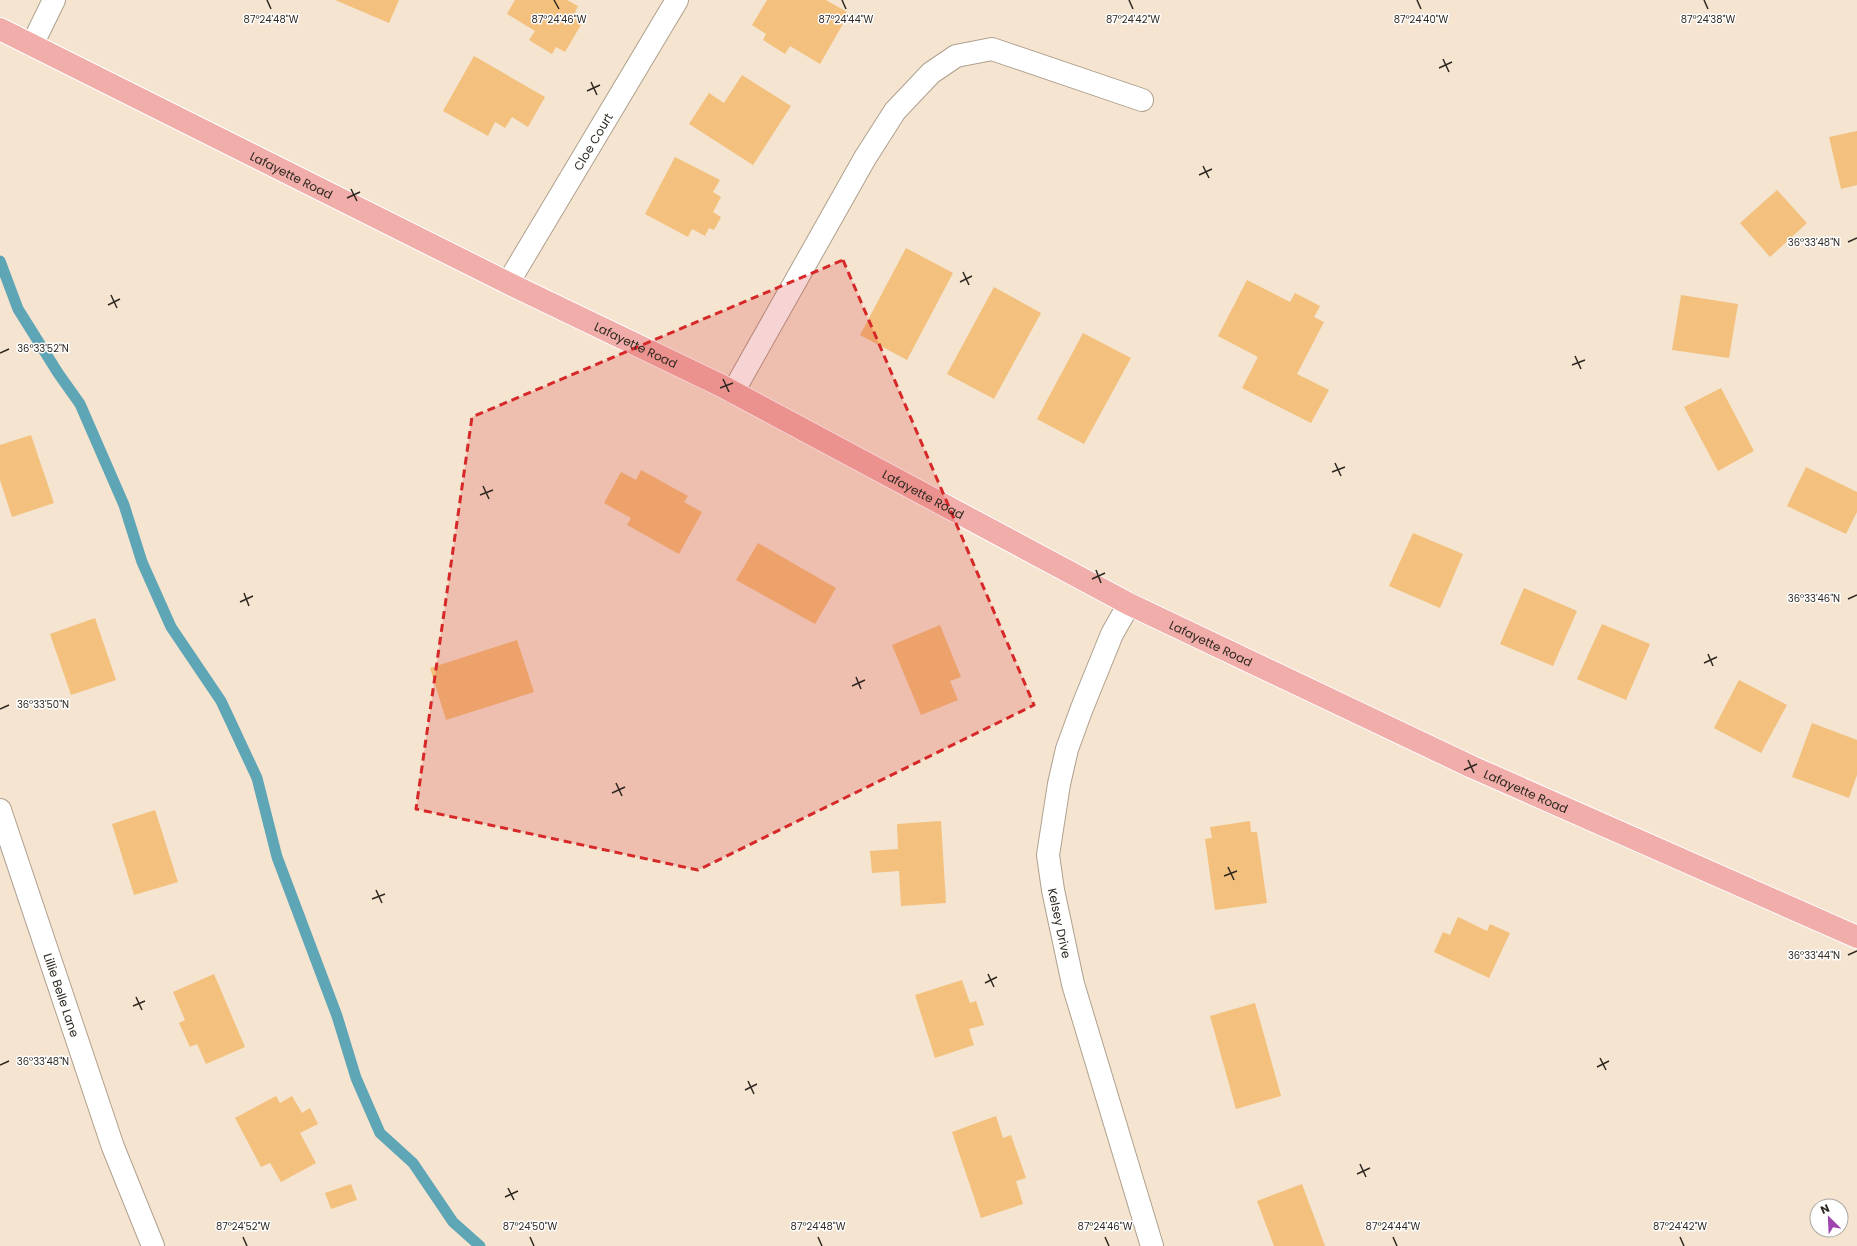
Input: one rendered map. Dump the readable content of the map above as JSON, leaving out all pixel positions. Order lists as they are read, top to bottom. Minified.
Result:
{"streets":{"main road":["Lafayette Road"],"street":["Cloe Court","Kelsey Drive","Lillie Belle Lane"]},"crossings":[["Cloe Court","Lafayette Road"],["Lafayette Road","Kelsey Drive"]],"north":"top left","coordinates":["87°24'48\"W","87°24'46\"W","87°24'44\"W","87°24'42\"W","87°24'40\"W","87°24'38\"W","36°33'48\"N","36°33'52\"N","36°33'46\"N","36°33'50\"N","36°33'44\"N","87°24'52\"W","87°24'50\"W"]}
